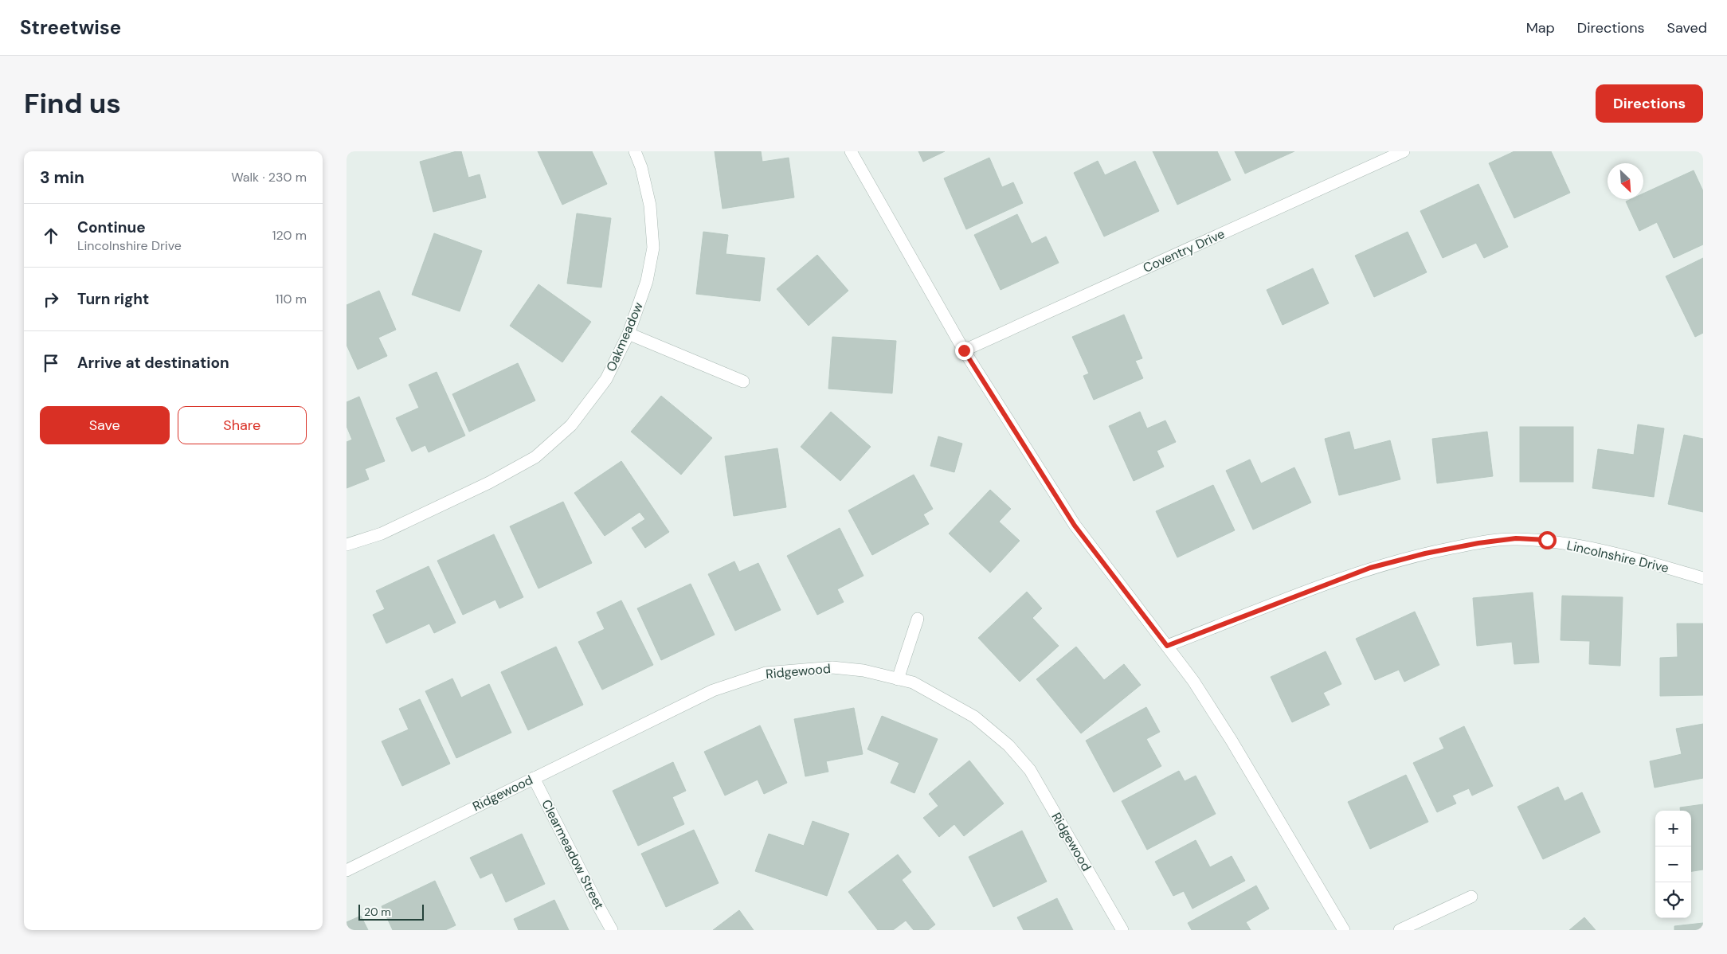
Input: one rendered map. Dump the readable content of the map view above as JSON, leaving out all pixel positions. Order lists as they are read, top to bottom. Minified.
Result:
{"streets":{"street":["Coventry Drive","Oakmeadow","Lincolnshire Drive","Ridgewood","Clearmeadow Street"]},"crossings":[["Ridgewood","Clearmeadow Street"]],"scale_bar":"20 m","north":"bottom right","page":{"header":"Streetwise","nav":["Map","Directions","Saved"],"buttons":["Directions",["Save","Share"]],"title":"Find us","heading":["3 min","Walk · 230 m"],"list":[["Continue","Lincolnshire Drive","120 m"],["Turn right","110 m"],"Arrive at destination"],"map_buttons":["+","−"],"scale":"20 m"}}
